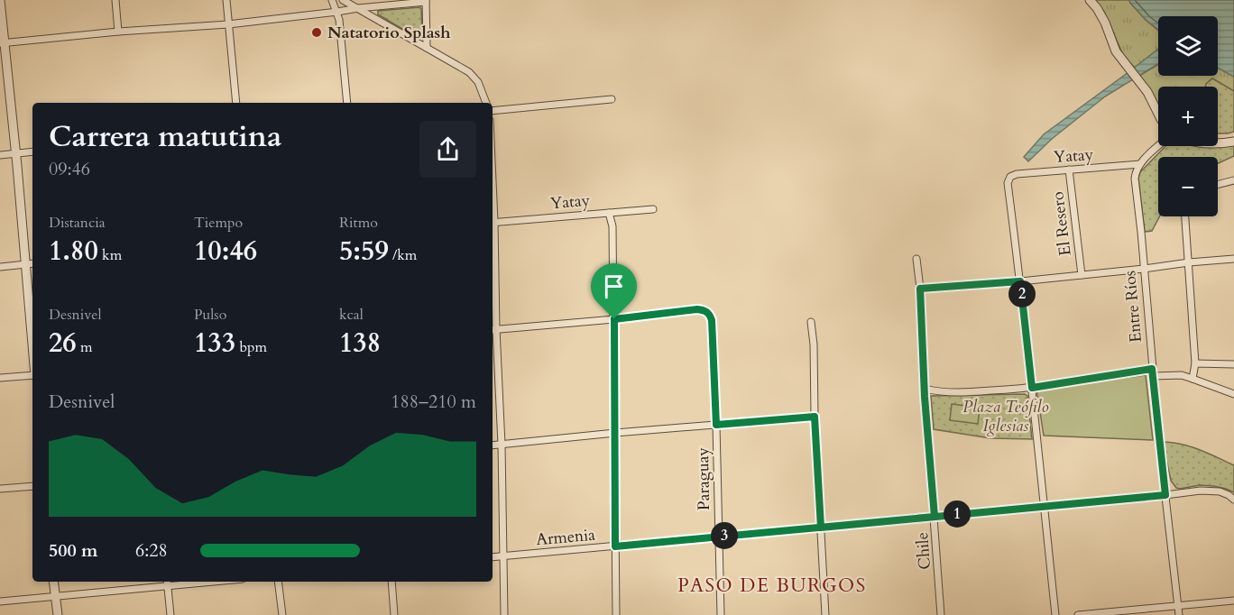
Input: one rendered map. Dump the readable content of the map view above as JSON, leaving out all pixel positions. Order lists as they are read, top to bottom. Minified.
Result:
{"streets":{"street":["Yatay","El Resero","Entre Ríos","Paraguay","Armenia","Chile"]},"crossings":[["Yatay","El Resero"],["Yatay","Entre Ríos"],["Entre Ríos","Armenia"],["Paraguay","Armenia"],["Armenia","Chile"]],"districts":["PASO DE BURGOS"],"parks":["Plaza Teófilo Iglesias"],"places":["Natatorio Splash"],"page":{"map_buttons":["+","−"],"heading":["Carrera matutina","09:46"],"stats":[["Distancia","1.80 km"],["Tiempo","10:46"],["Ritmo","5:59 /km"],["Desnivel","26 m"],["Pulso","133 bpm"],["kcal","138"]],"pins":["2","1","3"],"chart":["Desnivel","188–210 m"],"list":[{"name":"500 m","note":"6:28"}]}}
